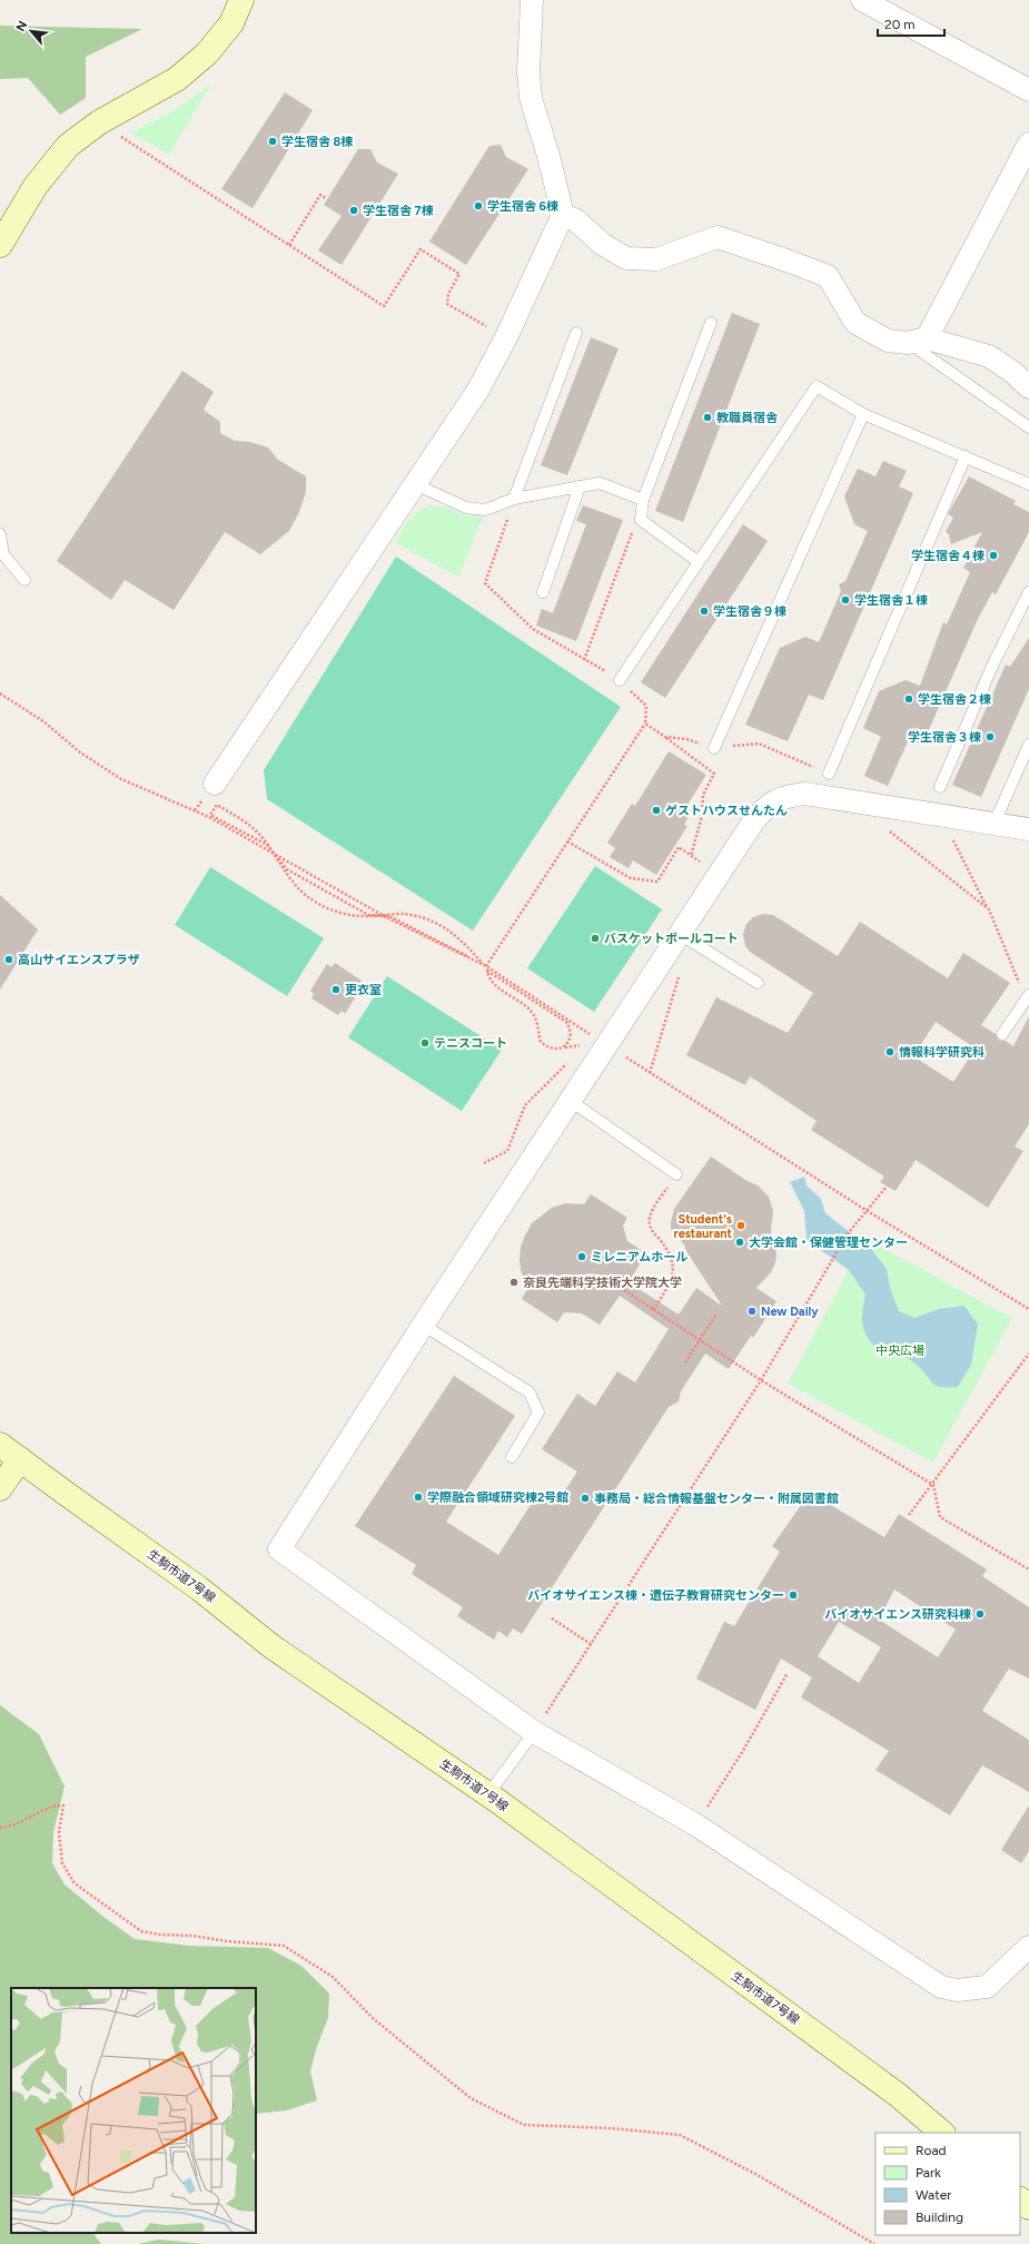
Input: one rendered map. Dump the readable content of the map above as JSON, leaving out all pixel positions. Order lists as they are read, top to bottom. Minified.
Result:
{"streets":{"street":["生駒市道7号線"]},"parks":["中央広場"],"places":["学生宿舎 8棟","学生宿舎 6棟","学生宿舎 7棟","教職員宿舎","学生宿舎４棟","学生宿舎１棟","学生宿舎９棟","学生宿舎２棟","学生宿舎３棟","ゲストハウスせんたん","バスケットボールコート","高山サイエンスプラザ","更衣室","テニスコート","情報科学研究科","Student's restaurant","大学会館・保健管理センター","ミレニアムホール","奈良先端科学技術大学院大学","New Daily","学際融合領域研究棟2号館","事務局・総合情報基盤センター・附属図書館","バイオサイエンス棟・遺伝子教育研究センター","バイオサイエンス研究科棟"],"legend":["Road","Park","Water","Building"],"scale_bar":"20 m","north":"top left"}
